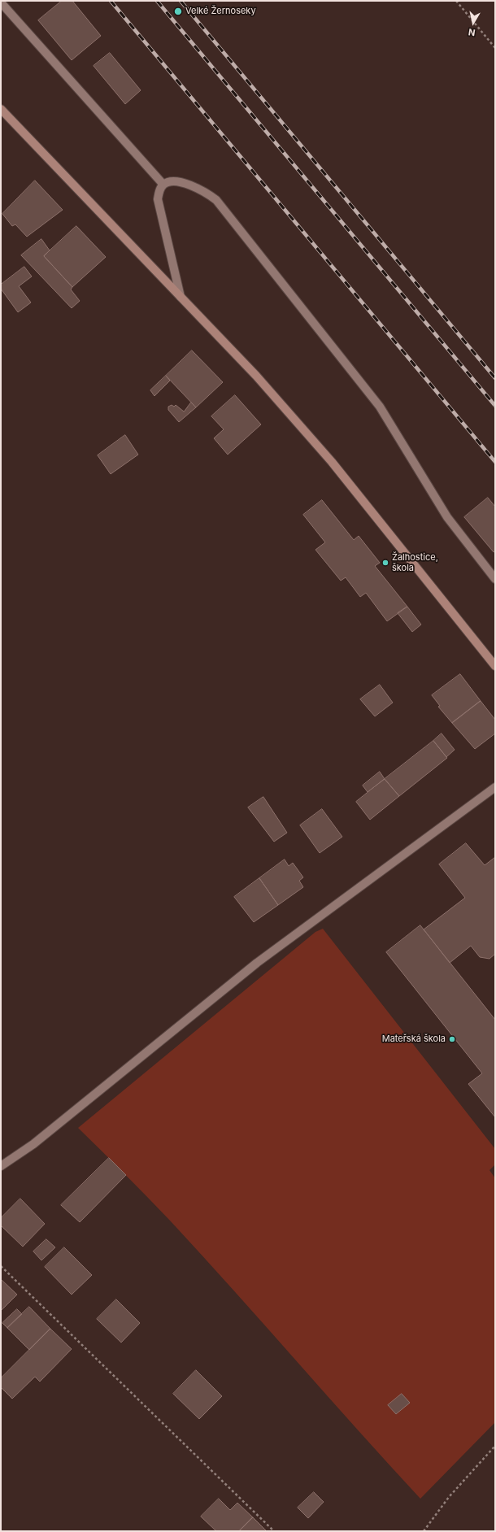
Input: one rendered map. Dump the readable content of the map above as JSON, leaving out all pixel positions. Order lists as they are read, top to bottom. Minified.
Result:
{"places":["Velké Žernoseky","Žalhostice, škola","Mateřská škola"],"north":"bottom"}
